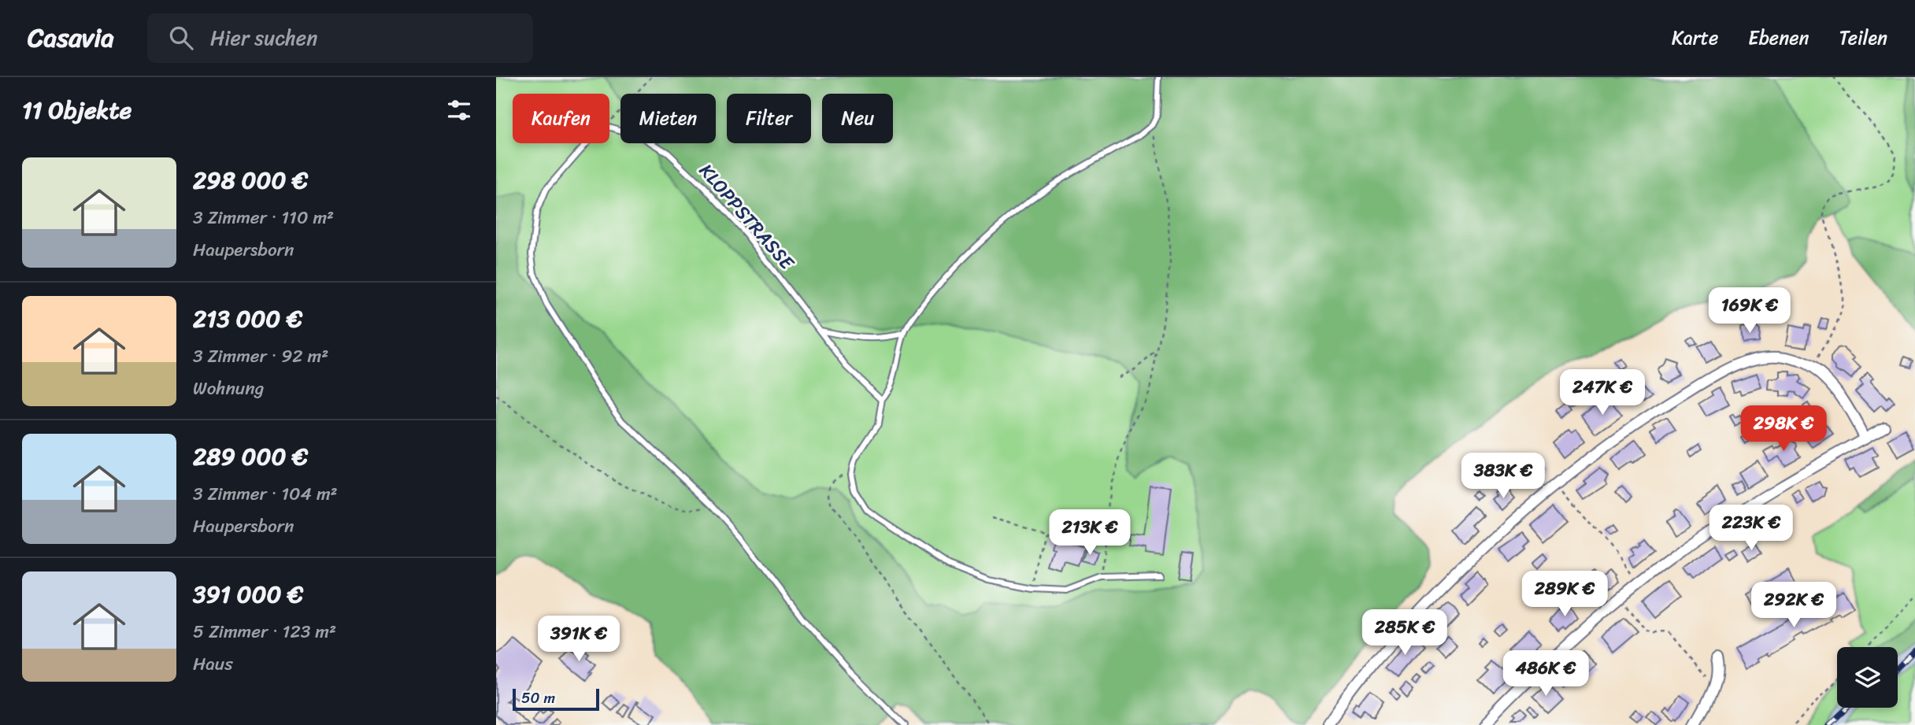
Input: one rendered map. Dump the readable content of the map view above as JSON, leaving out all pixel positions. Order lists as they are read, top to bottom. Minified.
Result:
{"streets":{"lane":["KLOPPSTRASSE"]},"scale_bar":"50 m","page":{"header":"Casavia","search":"Hier suchen","nav":["Karte","Ebenen","Teilen"],"heading":"11 Objekte","chip":["Kaufen","Mieten","Filter","Neu"],"list":[{"name":"298 000 €","note":"3 Zimmer · 110 m² · Haupersborn"},{"name":"213 000 €","note":"3 Zimmer · 92 m² · Wohnung"},{"name":"289 000 €","note":"3 Zimmer · 104 m² · Haupersborn"},{"name":"391 000 €","note":"5 Zimmer · 123 m² · Haus"}],"price":["169K €","247K €","298K €","383K €","223K €","213K €","289K €","292K €","285K €","391K €","486K €"],"scale":"50 m"}}
